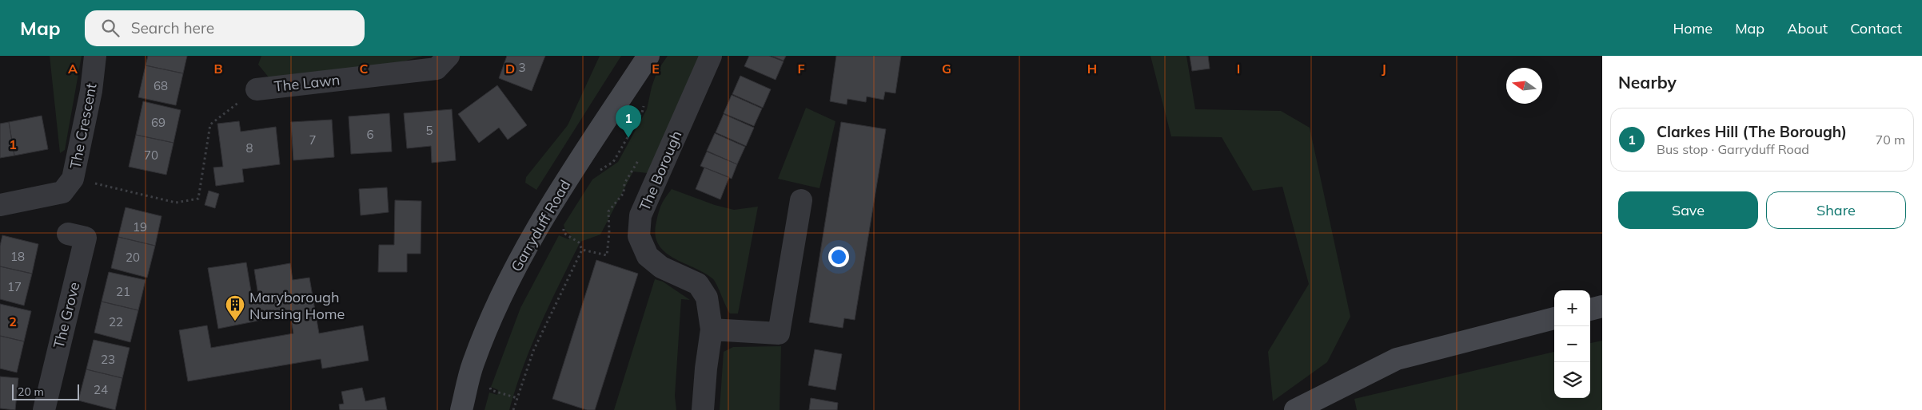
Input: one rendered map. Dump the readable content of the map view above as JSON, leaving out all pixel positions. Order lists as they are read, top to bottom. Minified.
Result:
{"streets":{"street":["The Lawn","The Crescent","The Borough","Garryduff Road","The Grove"]},"places":{"building":["Maryborough Nursing Home"]},"house_numbers":["3","68","69","5","6","7","8","70","19","18","20","17","21","22","23","24"],"scale_bar":"20 m","north":"left","page":{"header":"Map","search":"Search here","nav":["Home","Map","About","Contact"],"heading":"Nearby","pins":"1","list":[{"mark":"1","name":"Clarkes Hill (The Borough)","note":"Bus stop · Garryduff Road","value":"70 m"}],"buttons":["Save","Share"],"map_buttons":["+","−"],"scale":"20 m"},"grid":{"columns":["A","B","C","D","E","F","G","H","I","J"],"rows":["1","2"]}}
